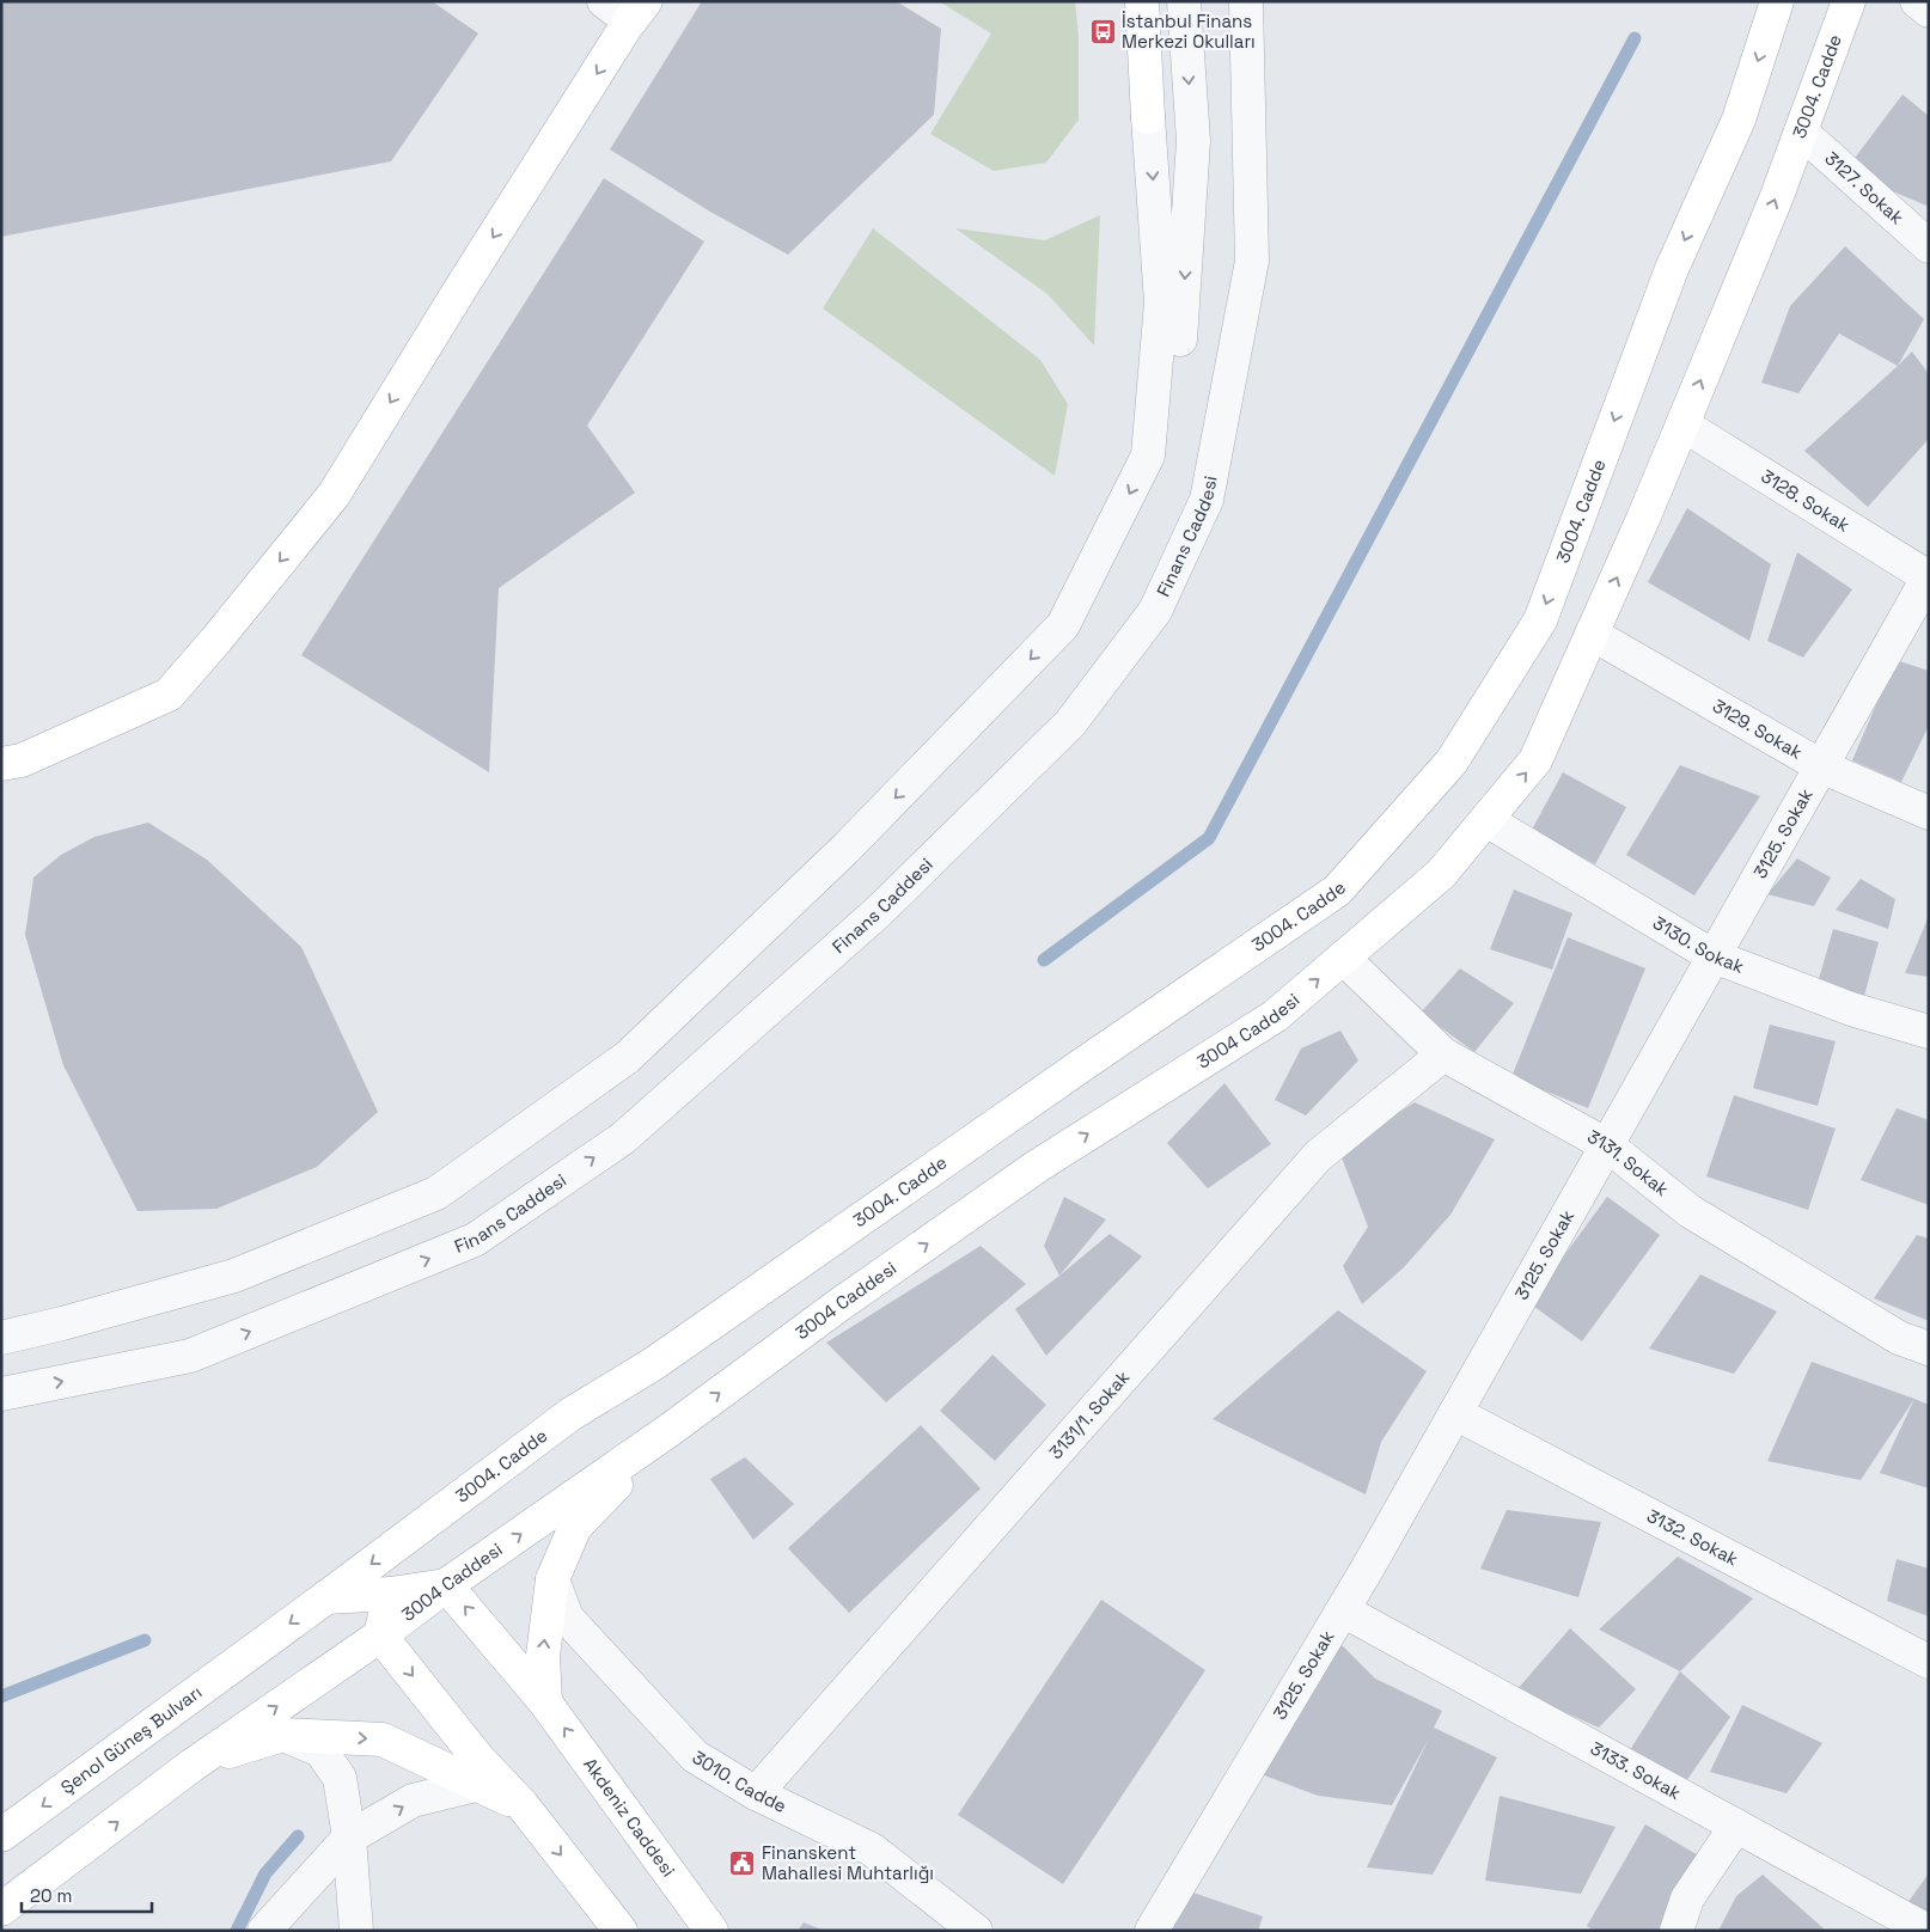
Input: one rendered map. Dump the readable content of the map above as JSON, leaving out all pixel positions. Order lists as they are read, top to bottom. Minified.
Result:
{"streets":{"main road":["3004. Cadde","3004 Caddesi","Şenol Güneş Bulvarı","Akdeniz Caddesi"],"street":["3127. Sokak","3128. Sokak","Finans Caddesi","3129. Sokak","3125. Sokak","3130. Sokak","3131. Sokak","3131/1. Sokak","3132. Sokak","3133. Sokak","3010. Cadde"]},"crossings":[["3004. Cadde","3127. Sokak"],["3004. Cadde","3128. Sokak"],["3004. Cadde","3129. Sokak"],["3004. Cadde","3130. Sokak"],["3004. Cadde","3004 Caddesi"],["3128. Sokak","3125. Sokak"],["3129. Sokak","3125. Sokak"],["3125. Sokak","3130. Sokak"],["3125. Sokak","3131. Sokak"],["3125. Sokak","3132. Sokak"],["3125. Sokak","3133. Sokak"],["3130. Sokak","3004 Caddesi"],["3004 Caddesi","3131. Sokak"],["3004 Caddesi","Akdeniz Caddesi"],["3131. Sokak","3131/1. Sokak"],["3131/1. Sokak","3010. Cadde"]],"one_way":["3004 Caddesi"],"places":{"bus stop":["İstanbul Finans Merkezi Okulları"],"public building":["Finanskent Mahallesi Muhtarlığı"]},"scale_bar":"20 m"}
